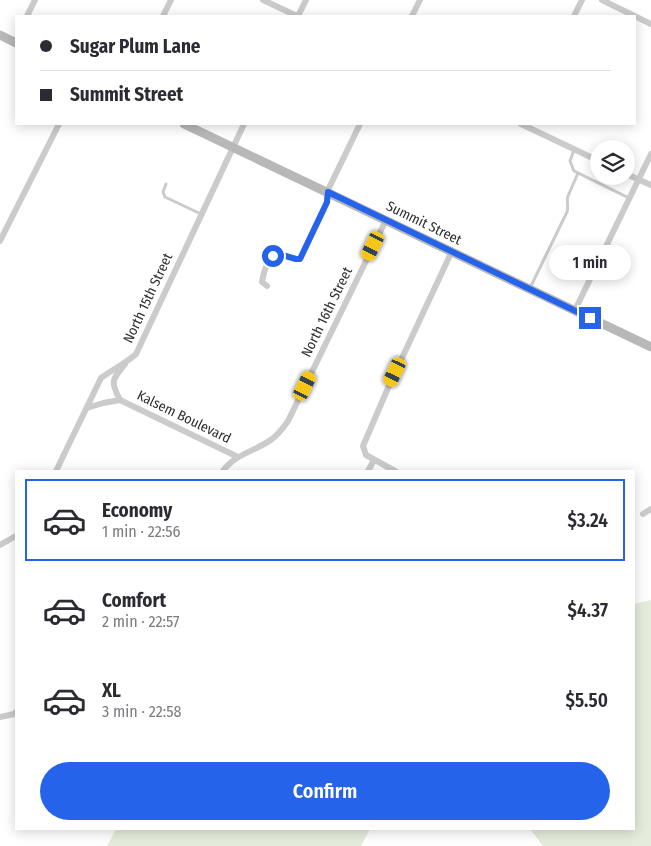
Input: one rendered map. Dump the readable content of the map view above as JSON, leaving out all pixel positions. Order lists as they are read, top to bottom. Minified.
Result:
{"streets":{"main road":["Summit Street"],"street":["North 15th Street","North 16th Street","Kalsem Boulevard"]},"crossings":[["Summit Street","North 15th Street"],["Summit Street","North 16th Street"],["North 15th Street","Kalsem Boulevard"],["North 16th Street","Kalsem Boulevard"]],"page":{"banner":["Sugar Plum Lane","Summit Street"],"bubble":"1 min","list":[{"name":"Economy","note":"1 min · 22:56","value":"$3.24"},{"name":"Comfort","note":"2 min · 22:57","value":"$4.37"},{"name":"XL","note":"3 min · 22:58","value":"$5.50"}],"buttons":"Confirm"}}
